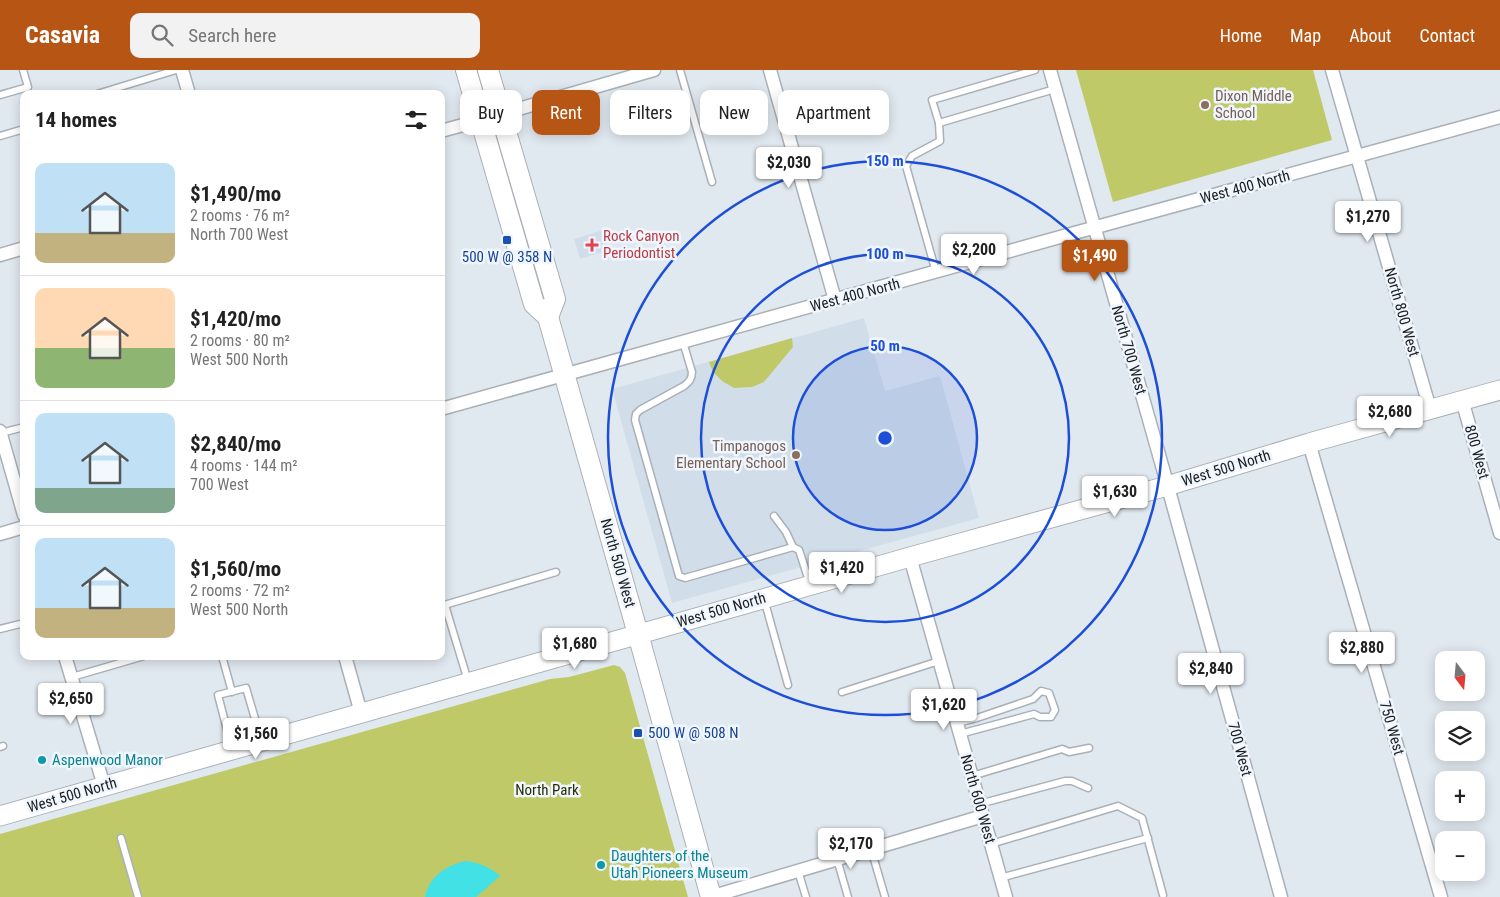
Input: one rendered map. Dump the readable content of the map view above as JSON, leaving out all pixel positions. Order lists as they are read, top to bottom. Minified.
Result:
{"streets":{"main road":["North 500 West"],"street":["West 400 North","North 800 West","North 700 West","800 West","West 500 North","750 West","700 West","North 600 West"]},"crossings":[["West 400 North","North 800 West"],["West 400 North","North 700 West"],["West 400 North","North 500 West"],["North 800 West","West 500 North"],["North 700 West","West 500 North"],["North 700 West","700 West"],["800 West","West 500 North"],["West 500 North","North 500 West"],["West 500 North","750 West"],["West 500 North","700 West"],["West 500 North","North 600 West"]],"parks":["North Park"],"places":{"other":["Dixon Middle School","Timpanogos Elementary School","Aspenwood Manor","Daughters of the Utah Pioneers Museum"],"transit":["500 W @ 358 N","500 W @ 508 N"],"health":["Rock Canyon Periodontist"]},"north":"bottom","page":{"header":"Casavia","search":"Search here","nav":["Home","Map","About","Contact"],"chip":["Buy","Rent","Filters","New","Apartment"],"heading":"14 homes","price":["$2,030","$1,270","$2,200","$1,490","$2,680","$1,630","$1,420","$1,680","$2,880","$2,840","$2,650","$1,620","$1,560","$2,170"],"list":[{"name":"$1,490/mo","note":"2 rooms · 76 m² · North 700 West"},{"name":"$1,420/mo","note":"2 rooms · 80 m² · West 500 North"},{"name":"$2,840/mo","note":"4 rooms · 144 m² · 700 West"},{"name":"$1,560/mo","note":"2 rooms · 72 m² · West 500 North"}],"map_buttons":["+","−"]},"rings":["150 m","100 m","50 m"]}
